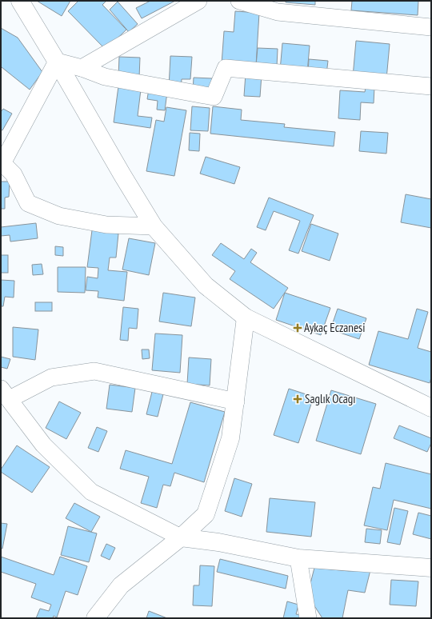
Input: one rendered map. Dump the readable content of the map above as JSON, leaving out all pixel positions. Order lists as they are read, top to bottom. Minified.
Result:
{"places":{"health":["Aykaç Eczanesi","Saglık Ocagı"]}}
